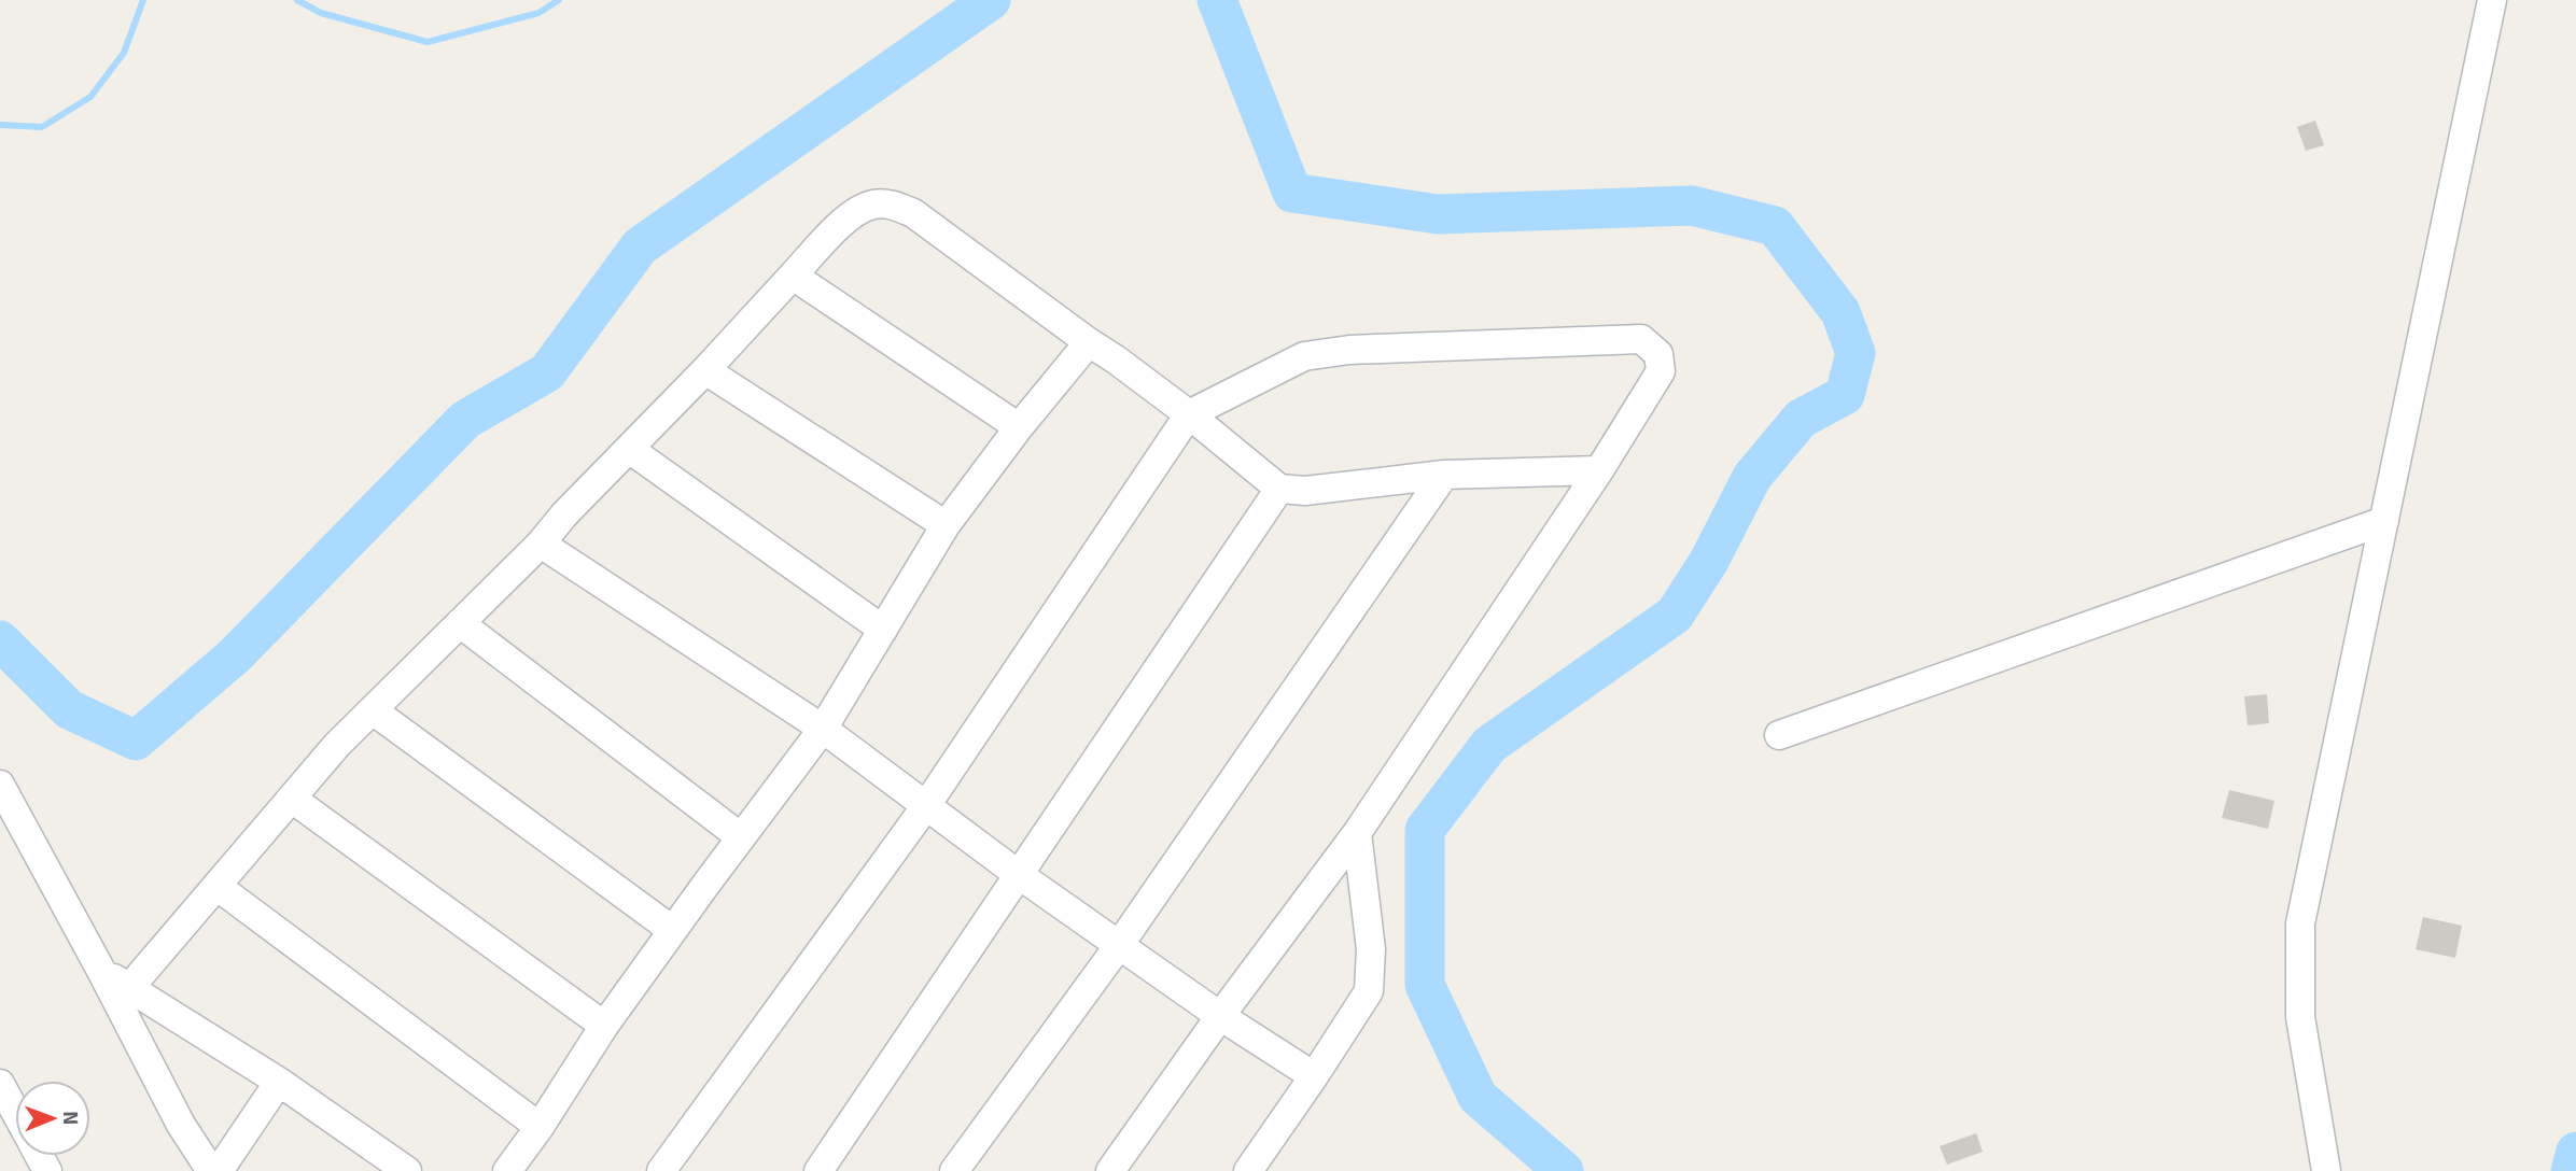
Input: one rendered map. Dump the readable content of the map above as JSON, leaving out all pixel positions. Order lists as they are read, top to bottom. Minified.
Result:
{"north":"right"}
